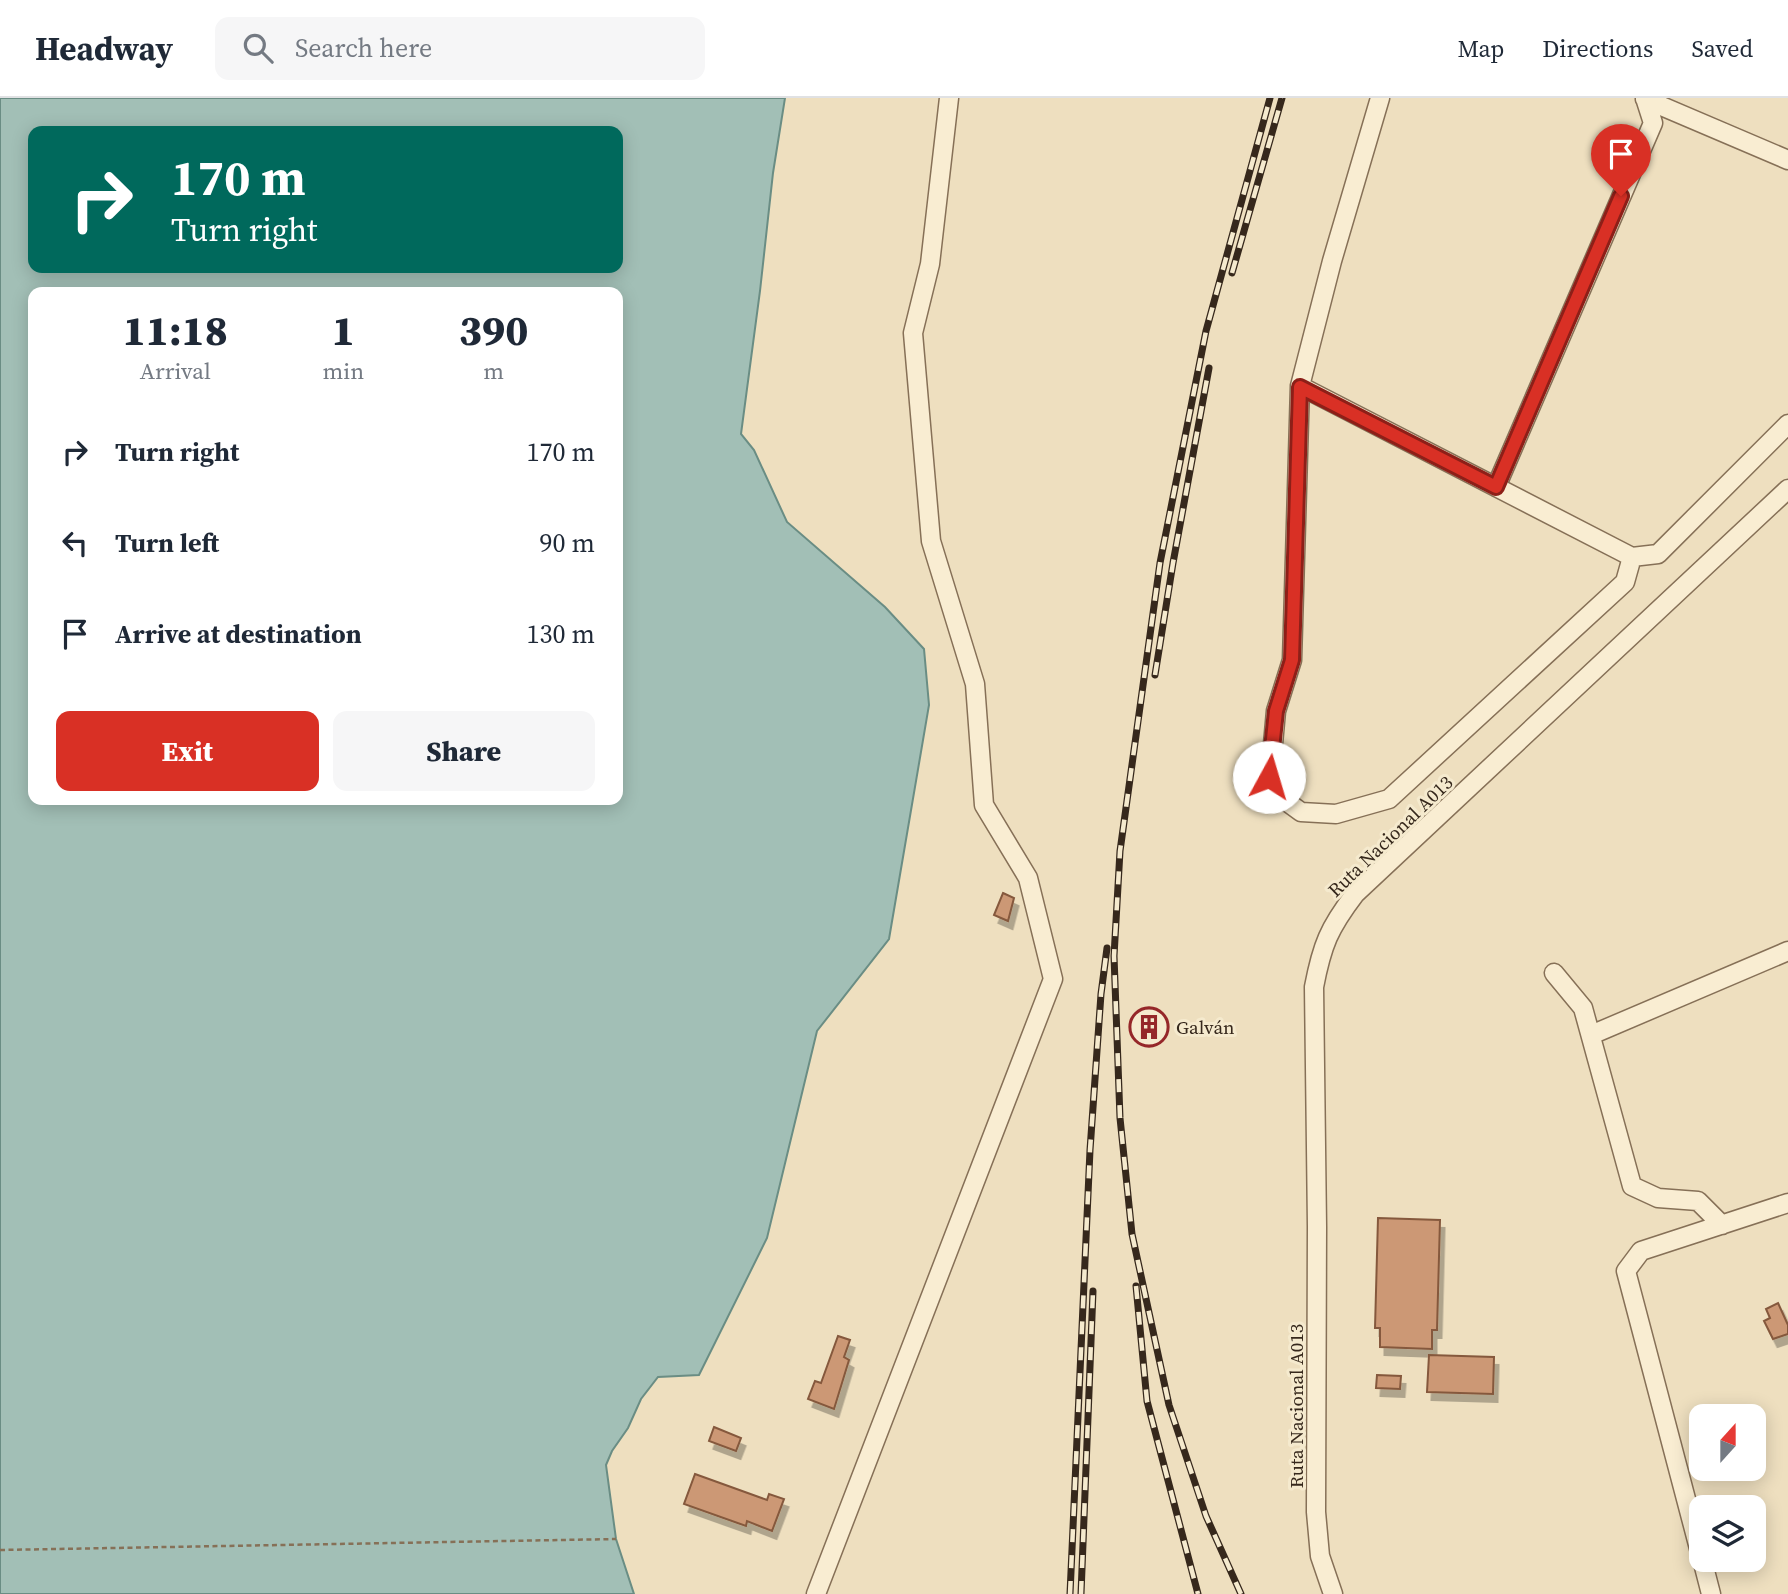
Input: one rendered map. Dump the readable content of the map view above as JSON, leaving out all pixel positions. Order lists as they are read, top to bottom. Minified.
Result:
{"streets":{"street":["Ruta Nacional A013"]},"places":{"building":["Galván"]},"north":"top","page":{"header":"Headway","search":"Search here","nav":["Map","Directions","Saved"],"turn":["170 m","Turn right"],"eta":["11:18","Arrival","1","min","390","m"],"list":[{"name":"Turn right","value":"170 m"},{"name":"Turn left","value":"90 m"},{"name":"Arrive at destination","value":"130 m"}],"buttons":["Exit","Share"]}}
